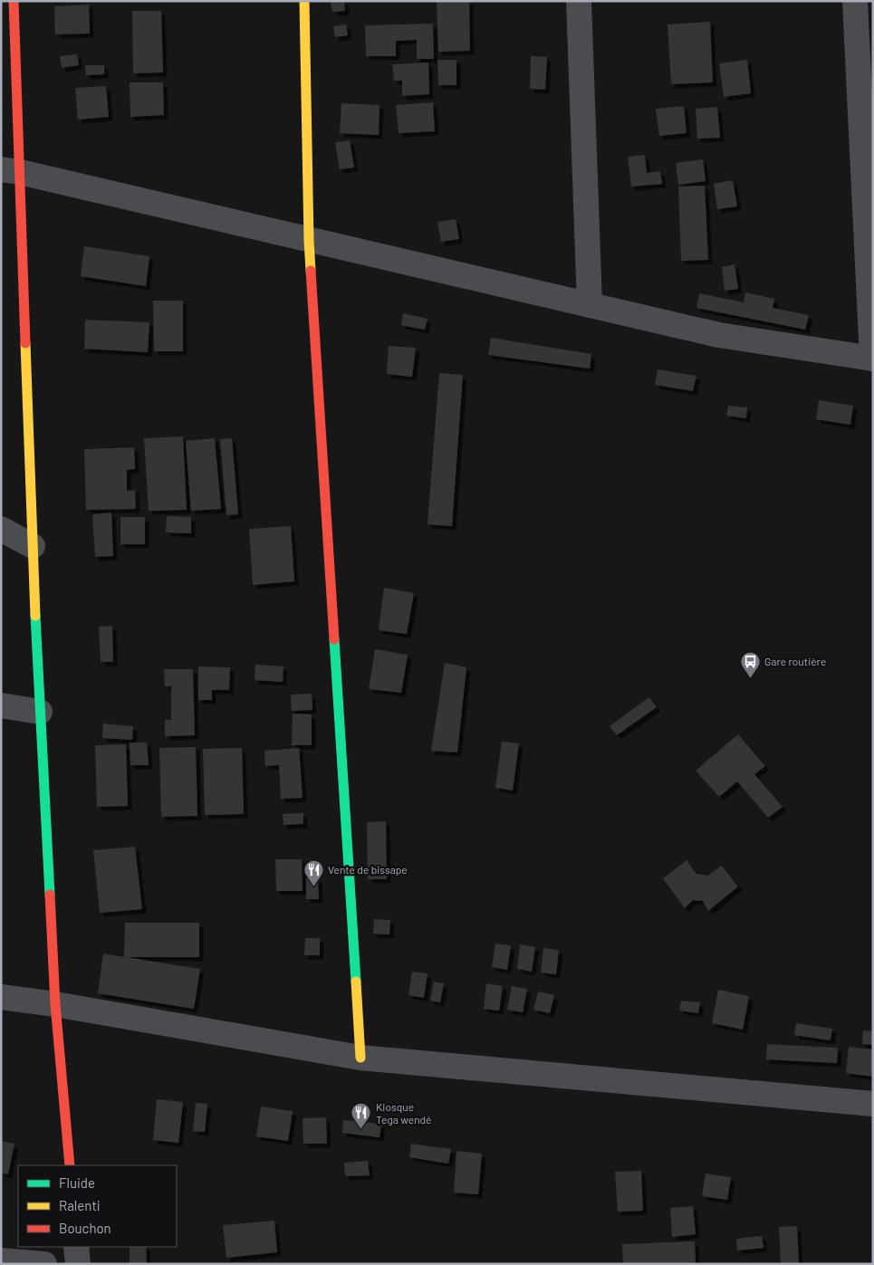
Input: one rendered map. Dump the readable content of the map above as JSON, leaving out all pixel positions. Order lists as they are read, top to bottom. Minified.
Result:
{"places":{"bus stop":["Gare routière"],"restaurant":["Vente de bissape","Kiosque Tega wendé"]},"legend":["Fluide","Ralenti","Bouchon"]}
